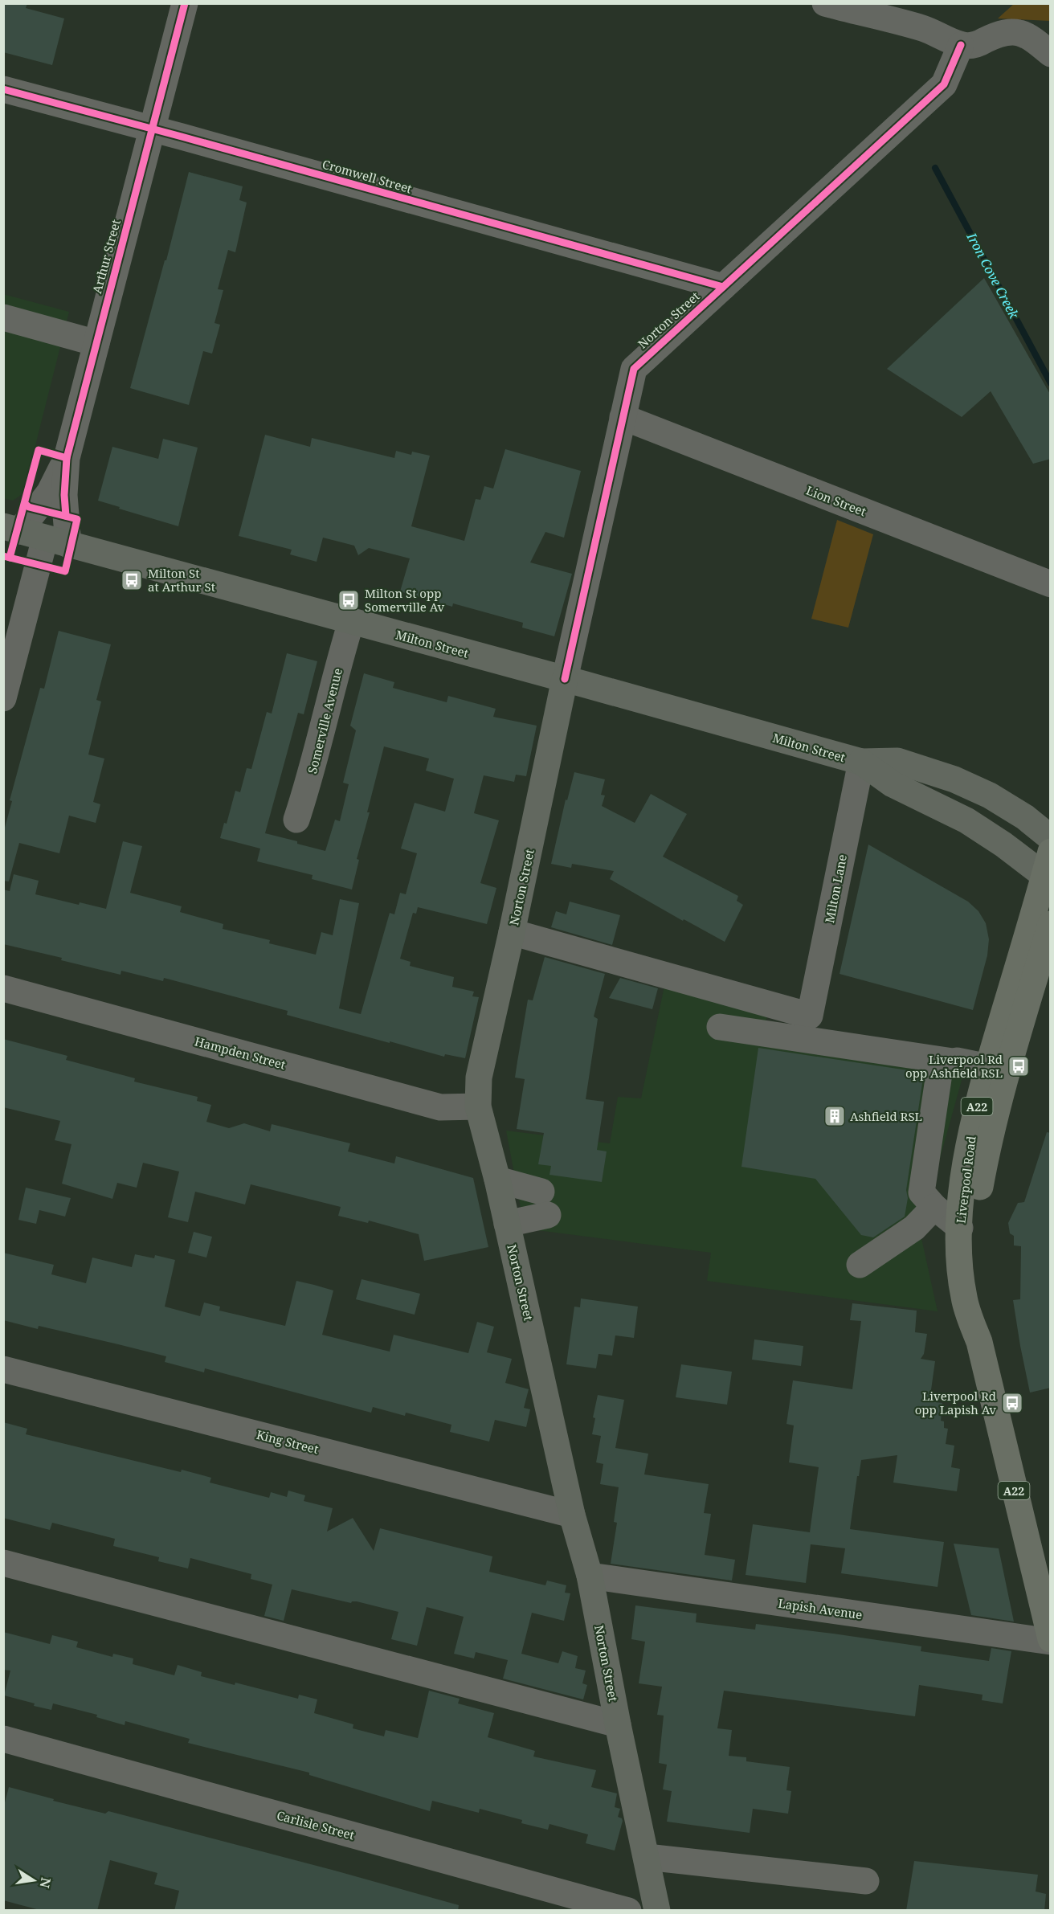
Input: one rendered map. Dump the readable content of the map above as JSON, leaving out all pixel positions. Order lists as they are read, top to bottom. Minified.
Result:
{"streets":{"highway":["A22","Liverpool Road"],"main road":["Norton Street","Milton Street"],"street":["Cromwell Street","Arthur Street","Lion Street","Somerville Avenue","Milton Lane","Hampden Street","King Street","Lapish Avenue","Carlisle Street"]},"crossings":[["Cromwell Street","Arthur Street"],["Cromwell Street","Norton Street"],["Arthur Street","Milton Street"],["Norton Street","Lion Street"],["Norton Street","Milton Street"],["Norton Street","Milton Lane"],["Norton Street","Hampden Street"],["Norton Street","King Street"],["Norton Street","Lapish Avenue"],["Milton Street","Somerville Avenue"],["Milton Street","Milton Lane"],["Milton Street","Liverpool Road"],["Liverpool Road","Lapish Avenue"]],"water":["Iron Cove Creek"],"places":{"bus stop":["Milton St at Arthur St","Milton St opp Somerville Av","Liverpool Rd opp Ashfield RSL","Liverpool Rd opp Lapish Av"],"building":["Ashfield RSL"]},"north":"right"}
